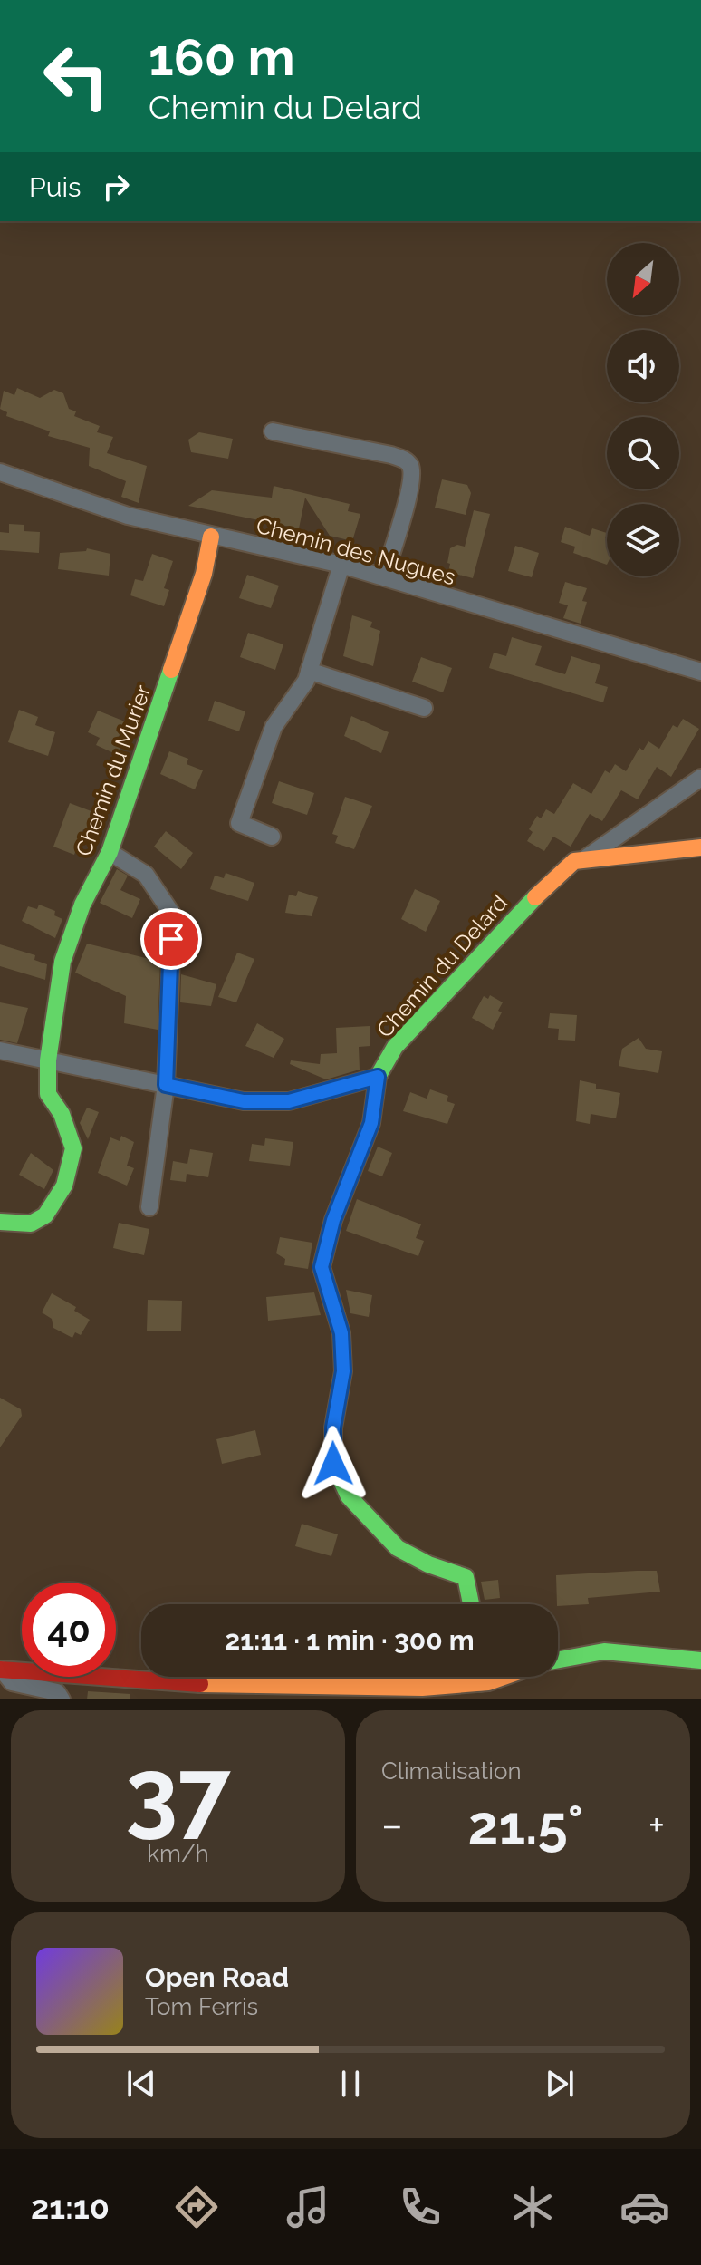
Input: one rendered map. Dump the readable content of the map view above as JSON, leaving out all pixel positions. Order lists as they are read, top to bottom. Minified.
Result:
{"streets":{"street":["Chemin des Nugues","Chemin du Murier","Chemin du Delard"]},"crossings":[["Chemin des Nugues","Chemin du Murier"]],"north":"bottom left","page":{"turn":["160 m","Chemin du Delard"],"then":"Puis","limit":"40","trip":"21:11 · 1 min · 300 m","tile":[["37","km/h"],"Climatisation"],"heat":["−","21.5°","+"],"song":["Open Road","Tom Ferris"],"tabs":"21:10"}}
